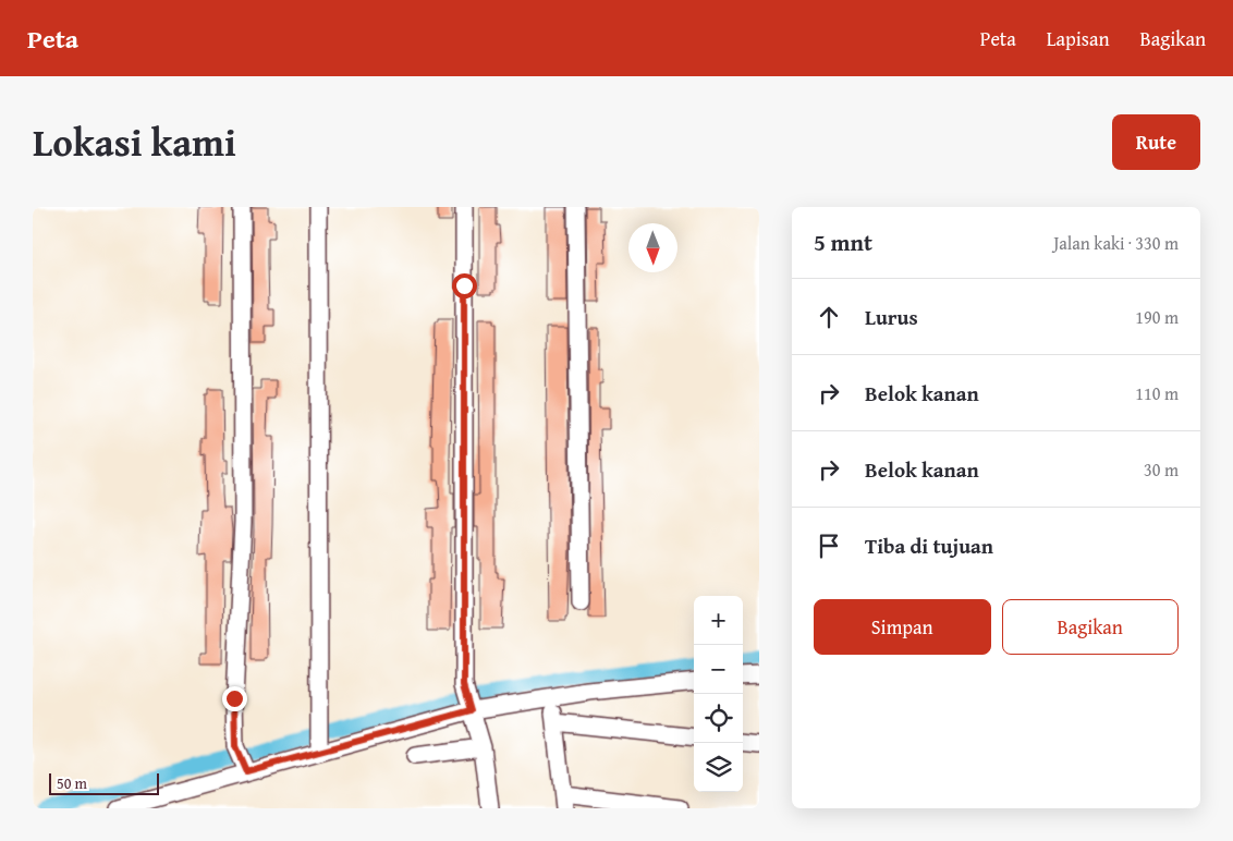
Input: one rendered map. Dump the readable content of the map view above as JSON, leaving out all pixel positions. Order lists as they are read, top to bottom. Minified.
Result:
{"scale_bar":"50 m","north":"bottom","page":{"header":"Peta","nav":["Peta","Lapisan","Bagikan"],"title":"Lokasi kami","buttons":["Rute",["Simpan","Bagikan"]],"heading":["5 mnt","Jalan kaki · 330 m"],"list":[["Lurus","190 m"],["Belok kanan","110 m"],["Belok kanan","30 m"],"Tiba di tujuan"],"map_buttons":["+","−"],"scale":"50 m"}}
